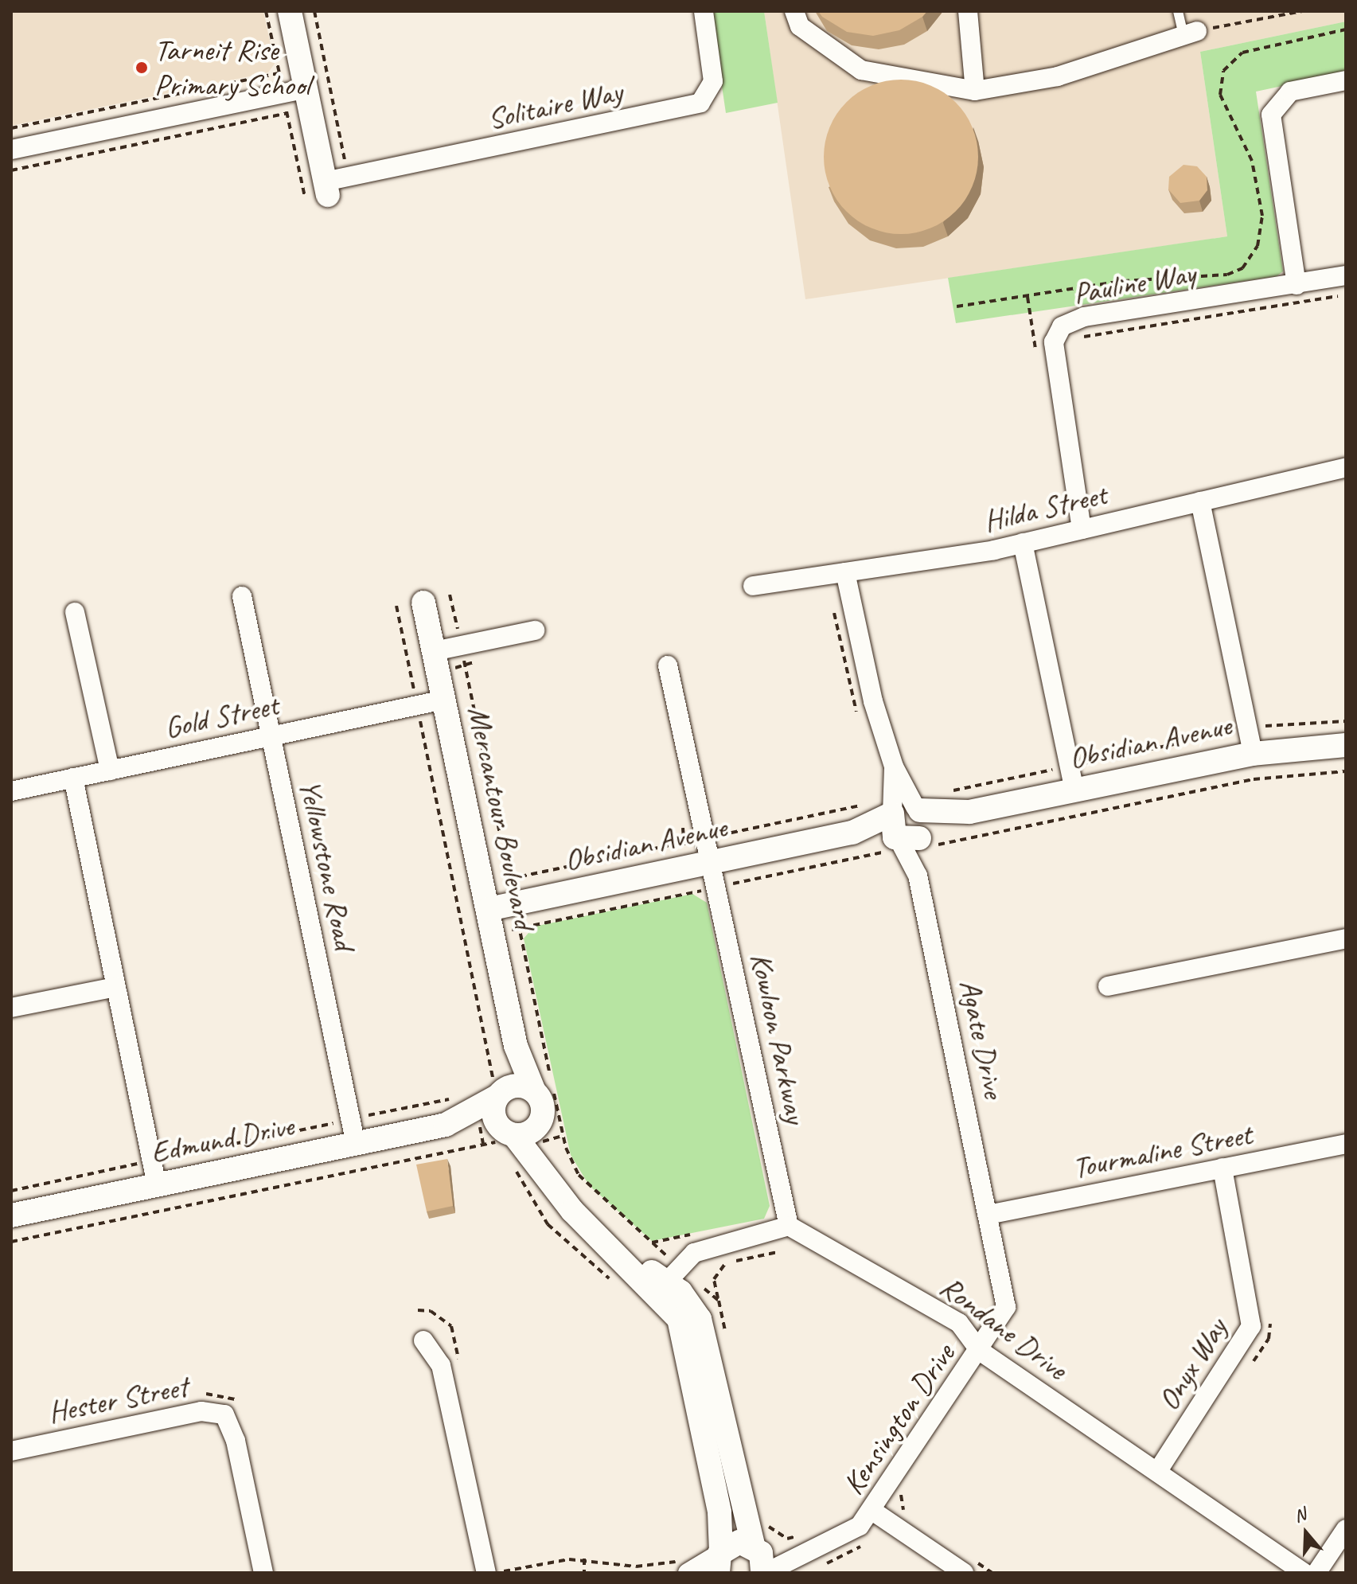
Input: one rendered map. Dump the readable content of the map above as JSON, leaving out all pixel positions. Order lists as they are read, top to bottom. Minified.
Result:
{"streets":{"street":["Solitaire Way","Pauline Way","Hilda Street","Gold Street","Obsidian Avenue","Mercantour Boulevard","Yellowstone Road","Kowloon Parkway","Agate Drive","Edmund Drive","Tourmaline Street","Rondane Drive","Onyx Way","Hester Street","Kensington Drive"]},"crossings":[["Pauline Way","Hilda Street"],["Gold Street","Mercantour Boulevard"],["Gold Street","Yellowstone Road"],["Obsidian Avenue","Mercantour Boulevard"],["Obsidian Avenue","Kowloon Parkway"],["Obsidian Avenue","Agate Drive"],["Yellowstone Road","Edmund Drive"],["Kowloon Parkway","Rondane Drive"],["Agate Drive","Tourmaline Street"],["Agate Drive","Kensington Drive"],["Tourmaline Street","Onyx Way"],["Tourmaline Street","Kensington Drive"],["Rondane Drive","Onyx Way"],["Rondane Drive","Kensington Drive"]],"places":["Tarneit Rise Primary School"],"north":"top"}
